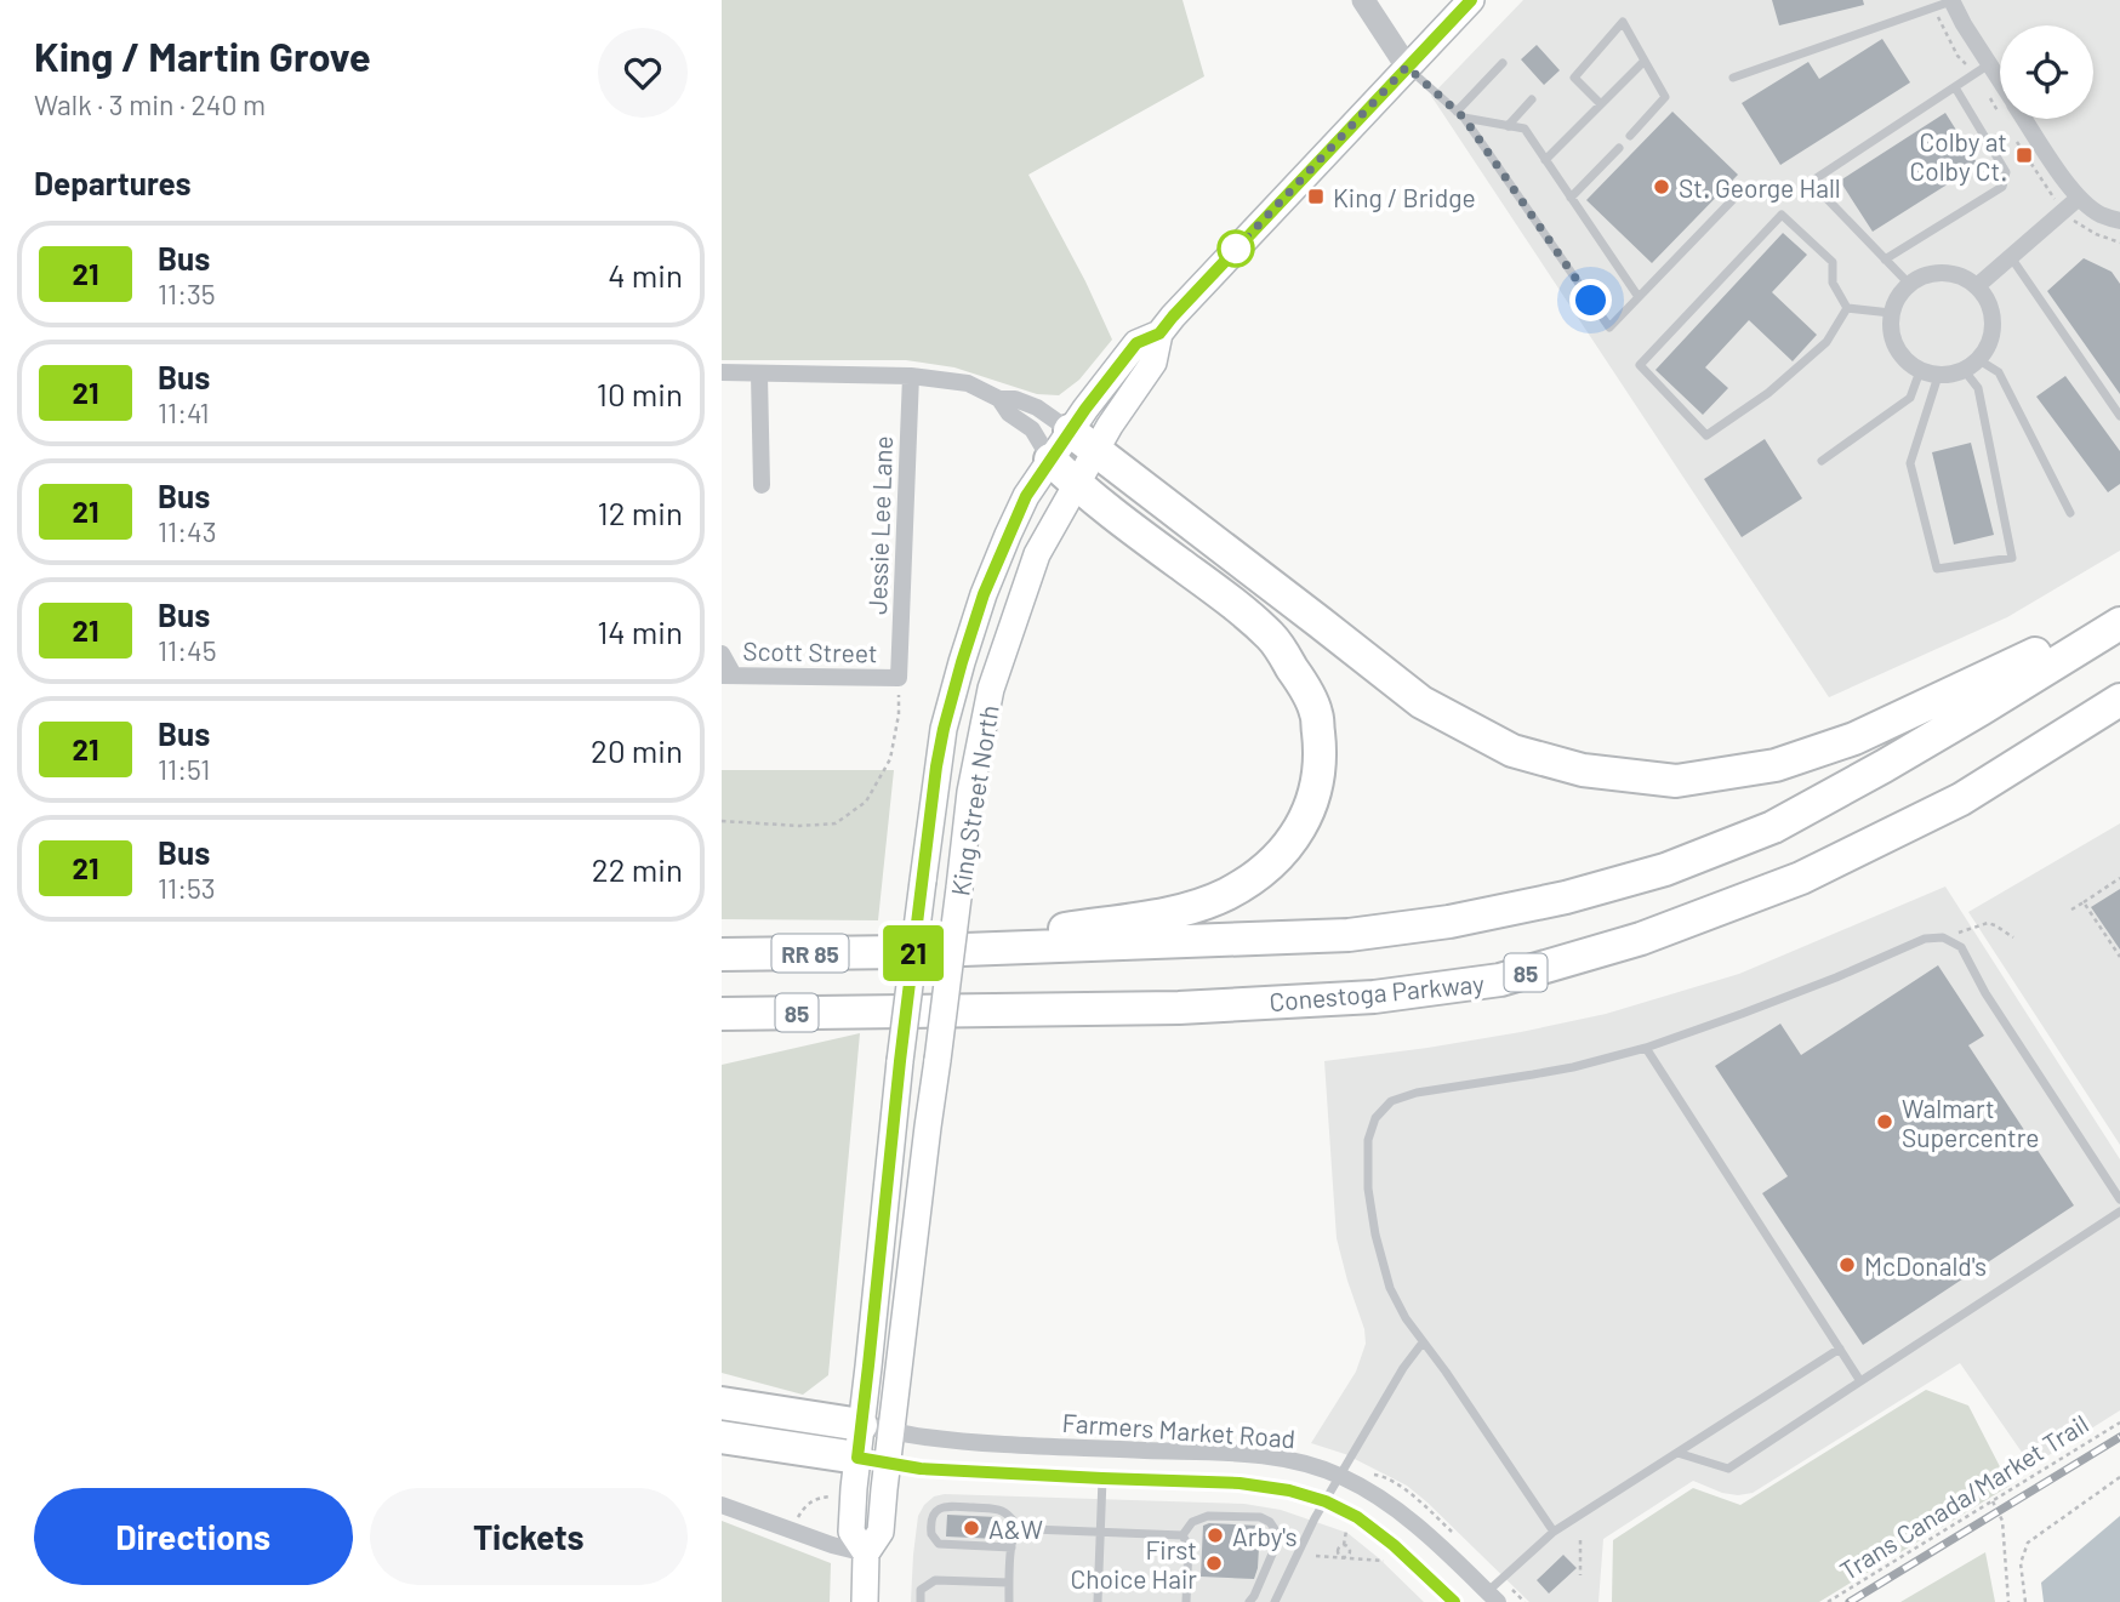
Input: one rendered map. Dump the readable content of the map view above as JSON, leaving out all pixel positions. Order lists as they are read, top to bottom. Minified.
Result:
{"streets":{"highway":["RR 85","85","Conestoga Parkway"],"main road":["King Street North"],"street":["Jessie Lee Lane","Scott Street","Farmers Market Road"],"path":["Trans Canada/Market Trail"]},"crossings":[["Jessie Lee Lane","Scott Street"],["King Street North","Farmers Market Road"]],"places":{"transit":["Colby at Colby Ct.","King / Bridge"],"other":["St. George Hall","Walmart Supercentre","McDonald's","A&W","Arby's","First Choice Hair"]},"lines":["bus line 21"],"page":{"heading":[["King / Martin Grove","Walk · 3 min · 240 m"],"Departures"],"on_map":"21","list":[{"mark":"21","name":"Bus","note":"11:35","value":"4 min"},{"mark":"21","name":"Bus","note":"11:41","value":"10 min"},{"mark":"21","name":"Bus","note":"11:43","value":"12 min"},{"mark":"21","name":"Bus","note":"11:45","value":"14 min"},{"mark":"21","name":"Bus","note":"11:51","value":"20 min"},{"mark":"21","name":"Bus","note":"11:53","value":"22 min"}],"buttons":["Directions","Tickets"]}}
